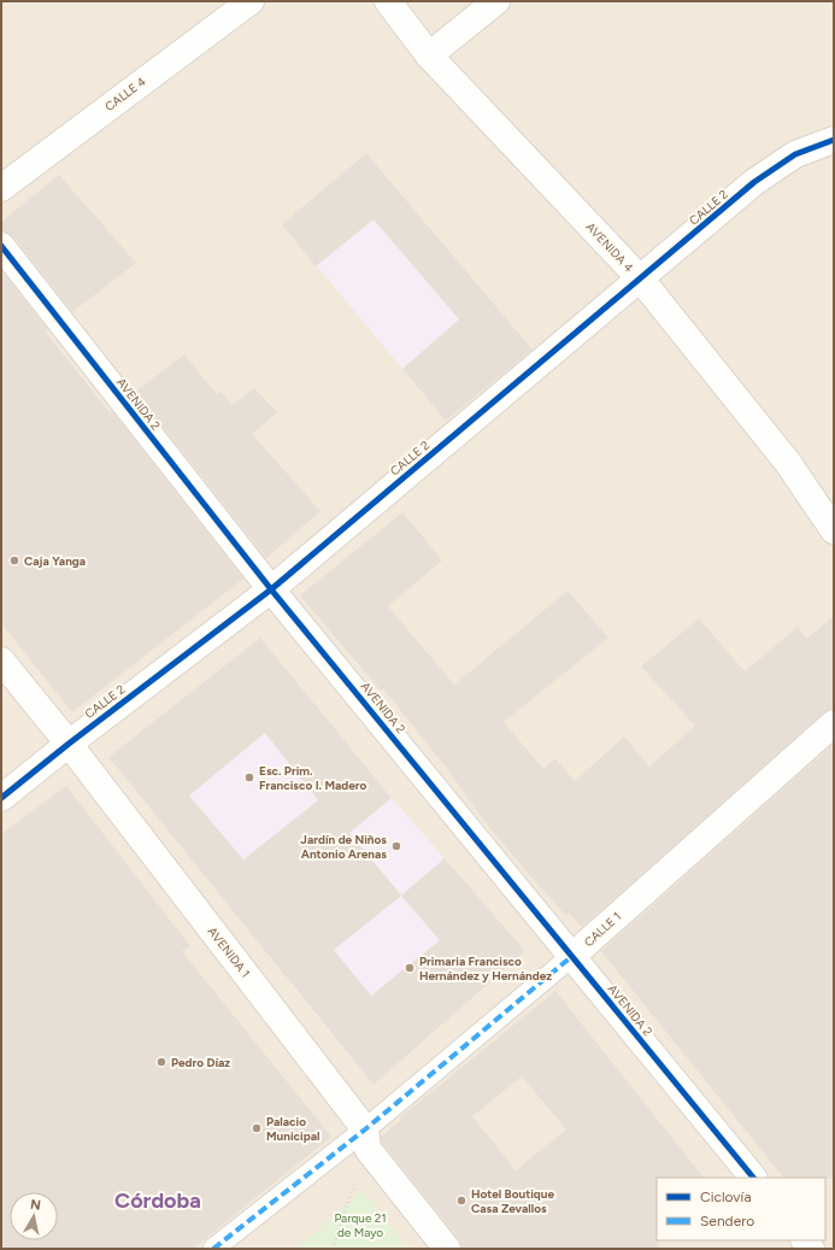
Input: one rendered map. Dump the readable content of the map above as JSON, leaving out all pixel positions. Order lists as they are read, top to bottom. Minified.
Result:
{"streets":{"street":["CALLE 4","CALLE 2","AVENIDA 4","AVENIDA 2","CALLE 1","AVENIDA 1"]},"crossings":[["CALLE 2","AVENIDA 4"],["CALLE 2","AVENIDA 2"],["CALLE 2","AVENIDA 1"],["AVENIDA 2","CALLE 1"],["CALLE 1","AVENIDA 1"]],"districts":["Córdoba"],"parks":["Parque 21 de Mayo"],"places":["Caja Yanga","Esc. Prim. Francisco I. Madero","Jardín de Niños Antonio Arenas","Primaria Francisco Hernández y Hernández","Pedro Díaz","Palacio Municipal","Hotel Boutique Casa Zevallos"],"legend":["Ciclovía","Sendero"],"north":"top"}
